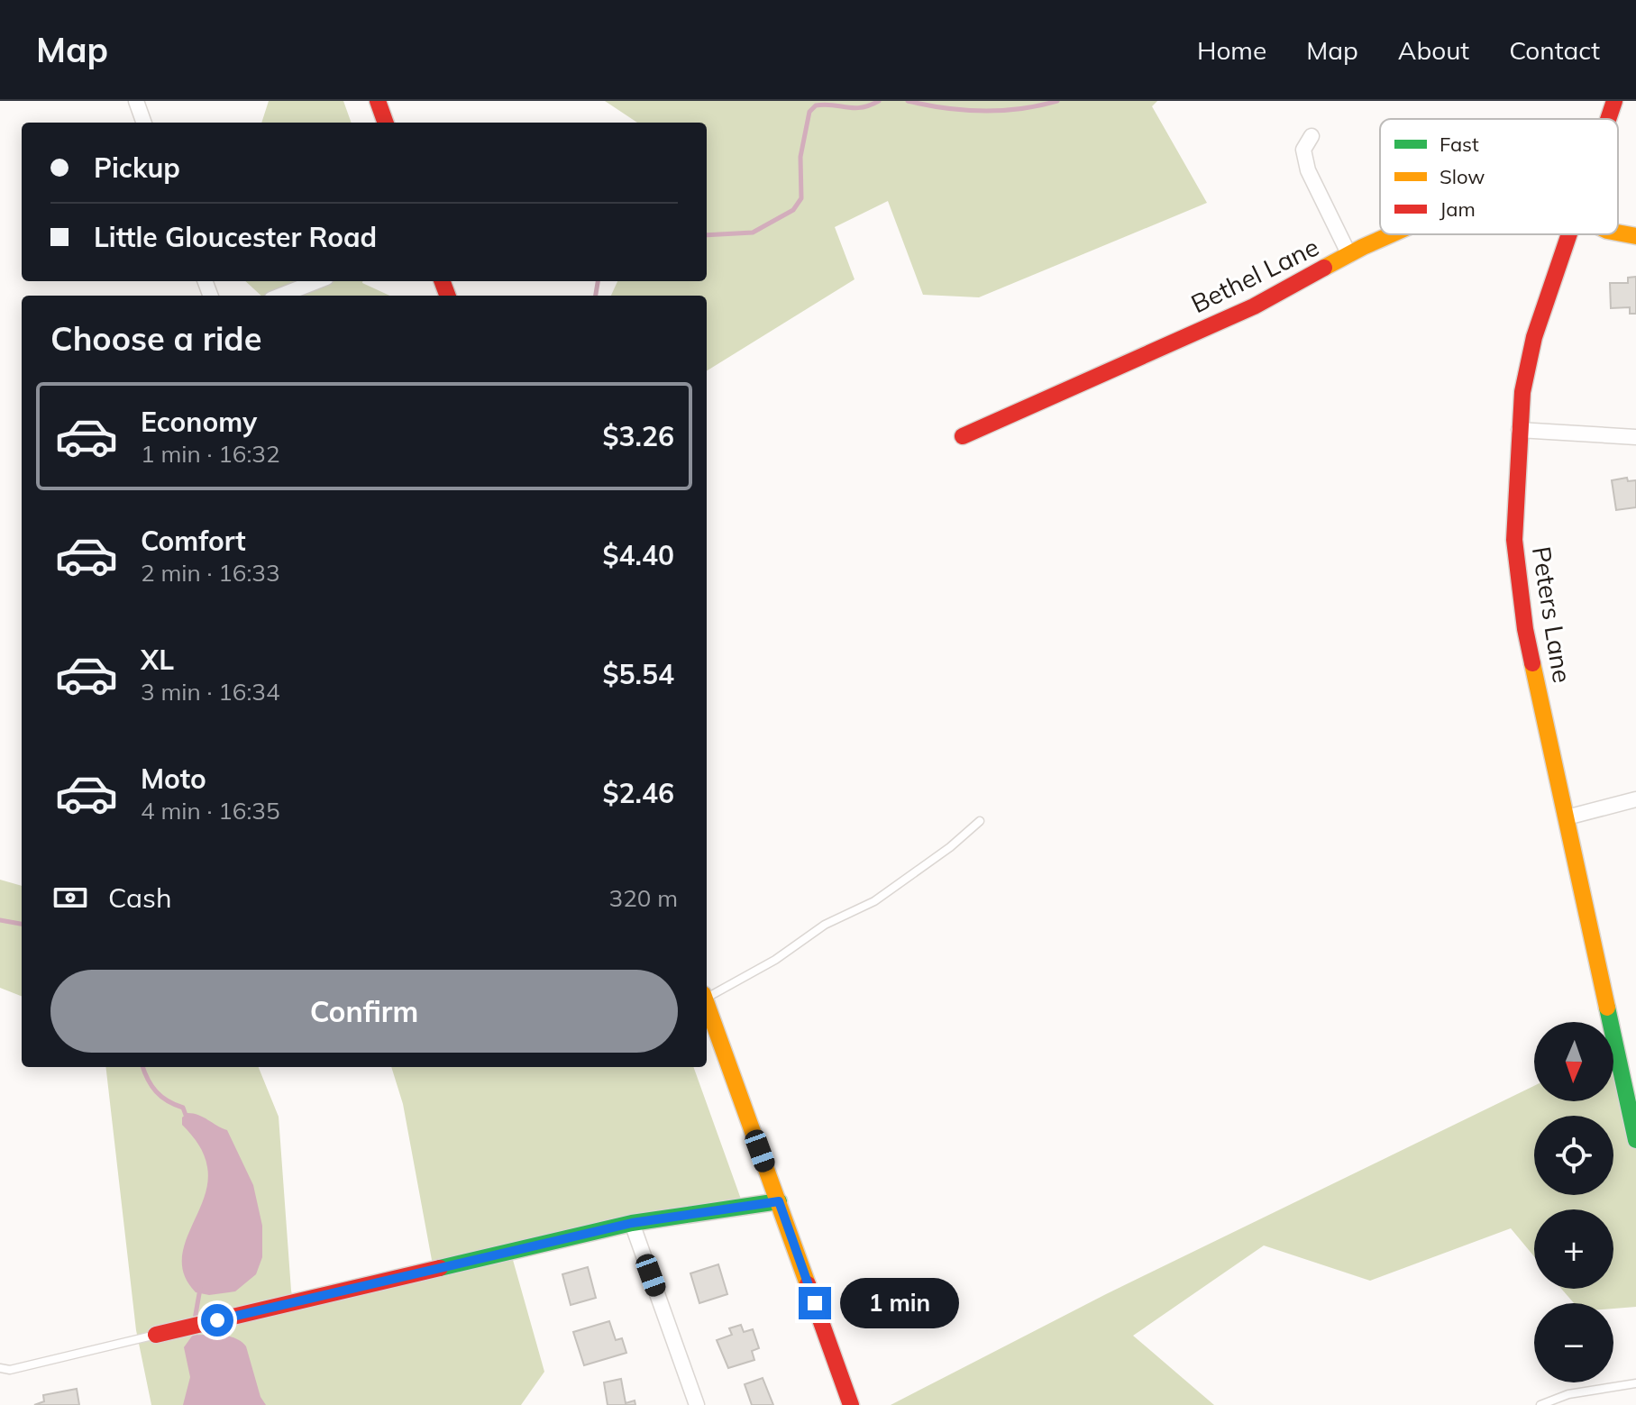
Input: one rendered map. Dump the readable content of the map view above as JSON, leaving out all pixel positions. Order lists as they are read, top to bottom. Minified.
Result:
{"streets":{"street":["Bethel Lane","Peters Lane"]},"legend":["Fast","Slow","Jam"],"north":"bottom","page":{"header":"Map","nav":["Home","Map","About","Contact"],"banner":["Pickup","Little Gloucester Road"],"heading":"Choose a ride","list":[{"name":"Economy","note":"1 min · 16:32","value":"$3.26"},{"name":"Comfort","note":"2 min · 16:33","value":"$4.40"},{"name":"XL","note":"3 min · 16:34","value":"$5.54"},{"name":"Moto","note":"4 min · 16:35","value":"$2.46"}],"pay":["Cash","320 m"],"buttons":"Confirm","map_buttons":["+","−"],"bubble":"1 min"}}
